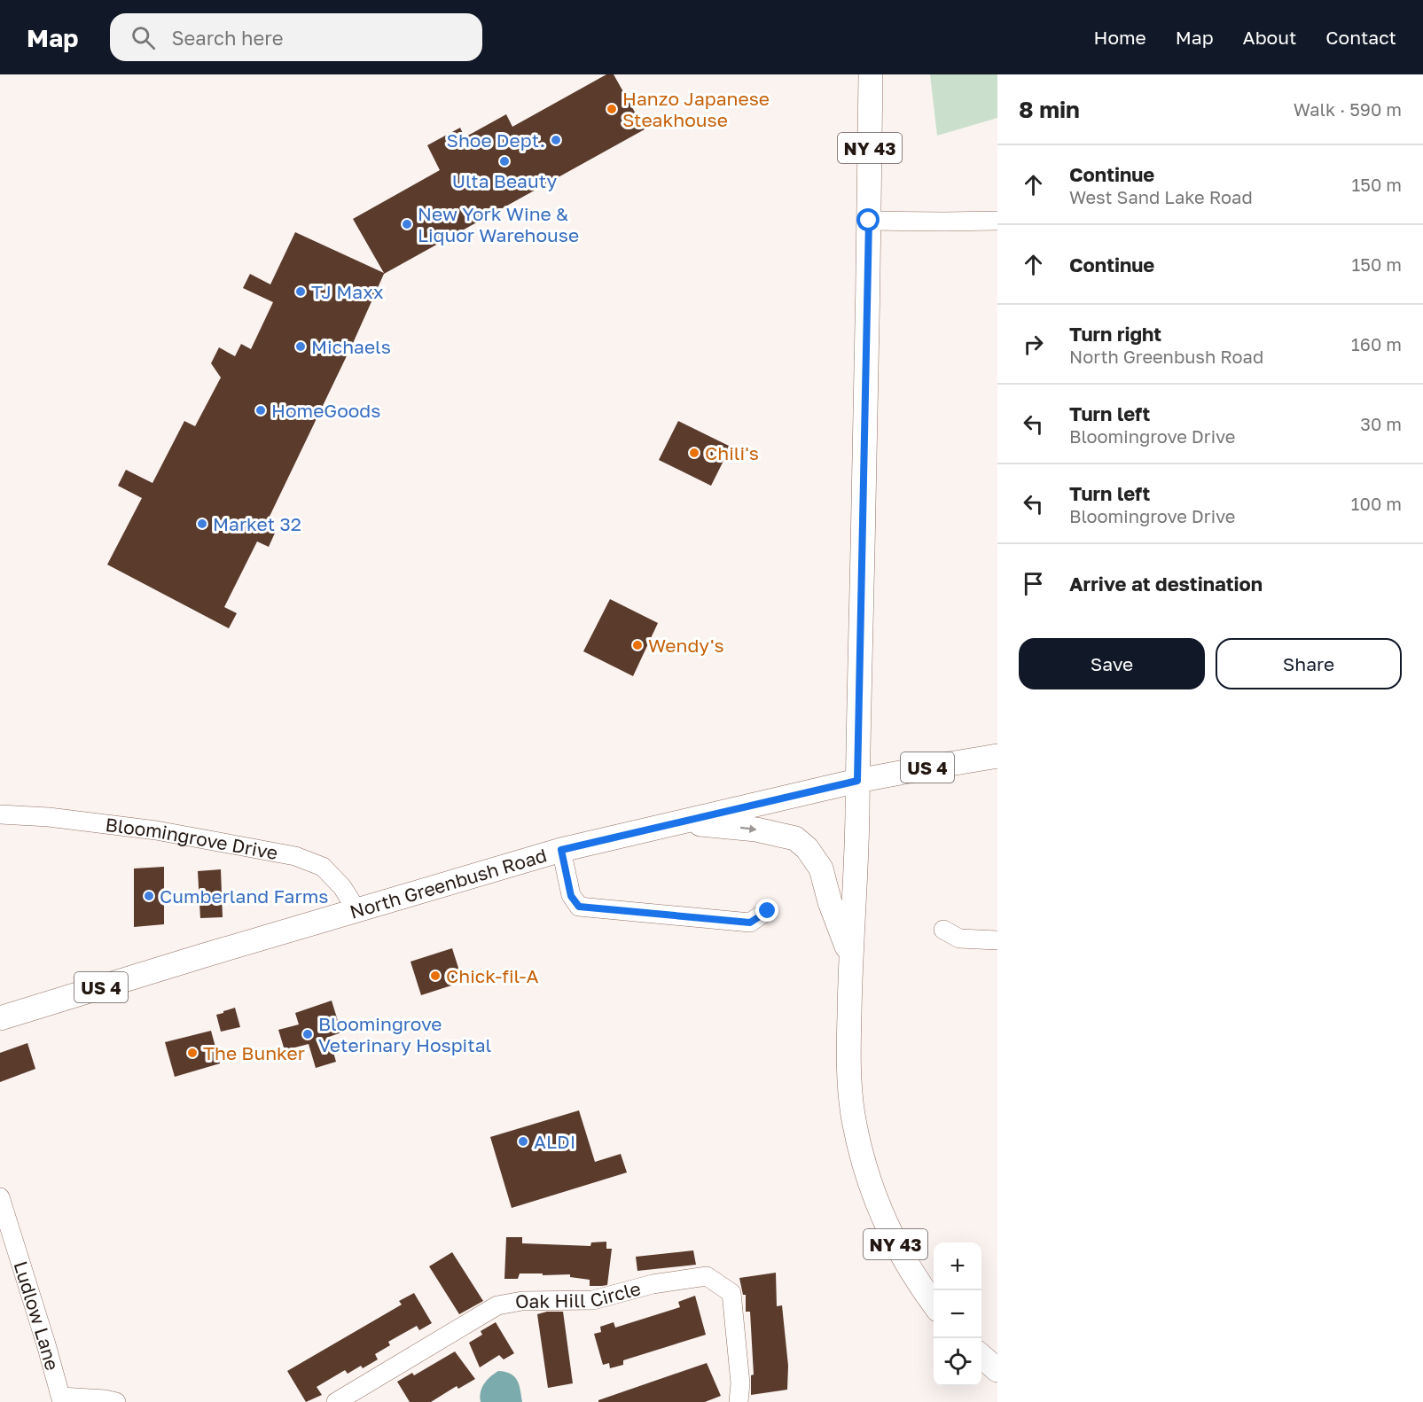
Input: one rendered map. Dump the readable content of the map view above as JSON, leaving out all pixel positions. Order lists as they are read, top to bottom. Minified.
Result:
{"streets":{"main road":["NY 43","US 4","North Greenbush Road"],"street":["Bloomingrove Drive","Oak Hill Circle","Ludlow Lane"]},"crossings":[["NY 43","North Greenbush Road"],["Bloomingrove Drive","North Greenbush Road"]],"places":["Hanzo Japanese Steakhouse","Shoe Dept.","Ulta Beauty","New York Wine & Liquor Warehouse","TJ Maxx","Michaels","HomeGoods","Chili's","Market 32","Wendy's","Cumberland Farms","Chick-fil-A","Bloomingrove Veterinary Hospital","The Bunker","ALDI"],"page":{"header":"Map","search":"Search here","nav":["Home","Map","About","Contact"],"heading":["8 min","Walk · 590 m"],"list":[["Continue","West Sand Lake Road","150 m"],["Continue","150 m"],["Turn right","North Greenbush Road","160 m"],["Turn left","Bloomingrove Drive","30 m"],["Turn left","Bloomingrove Drive","100 m"],"Arrive at destination"],"buttons":["Save","Share"],"map_buttons":["+","−"]}}
